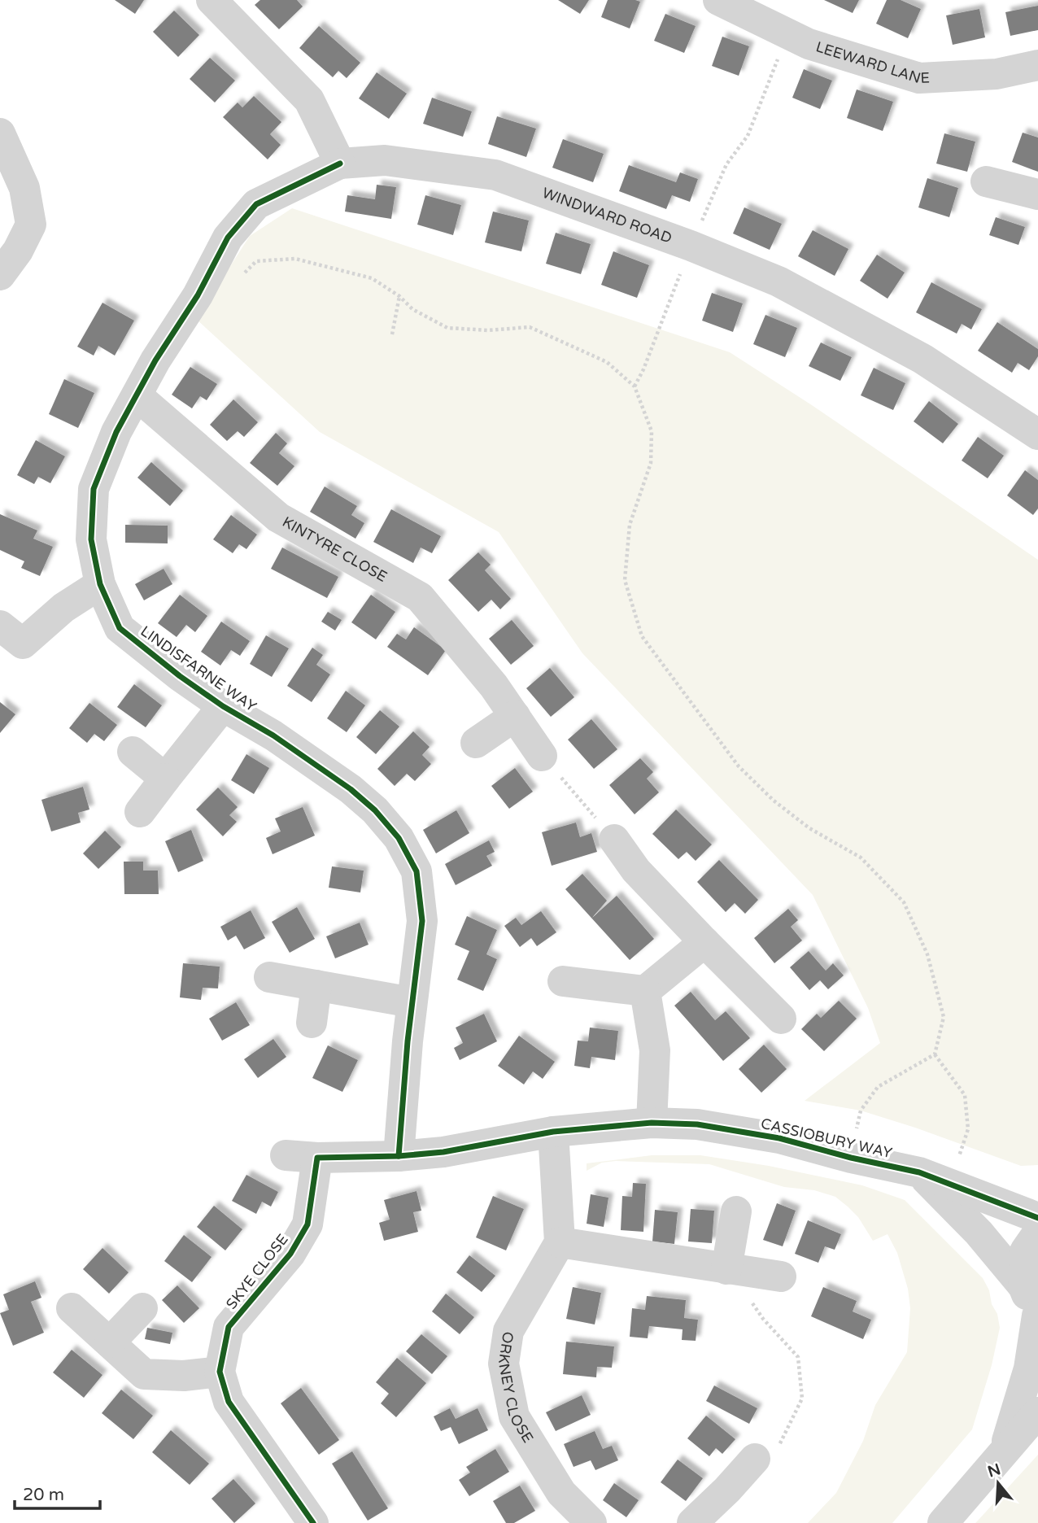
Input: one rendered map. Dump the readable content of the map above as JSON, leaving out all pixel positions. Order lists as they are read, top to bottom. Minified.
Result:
{"streets":{"street":["LEEWARD LANE","WINDWARD ROAD","KINTYRE CLOSE","LINDISFARNE WAY","CASSIOBURY WAY","SKYE CLOSE","ORKNEY CLOSE"]},"crossings":[["WINDWARD ROAD","LINDISFARNE WAY"],["KINTYRE CLOSE","LINDISFARNE WAY"],["LINDISFARNE WAY","CASSIOBURY WAY"]],"scale_bar":"20 m","north":"top"}
